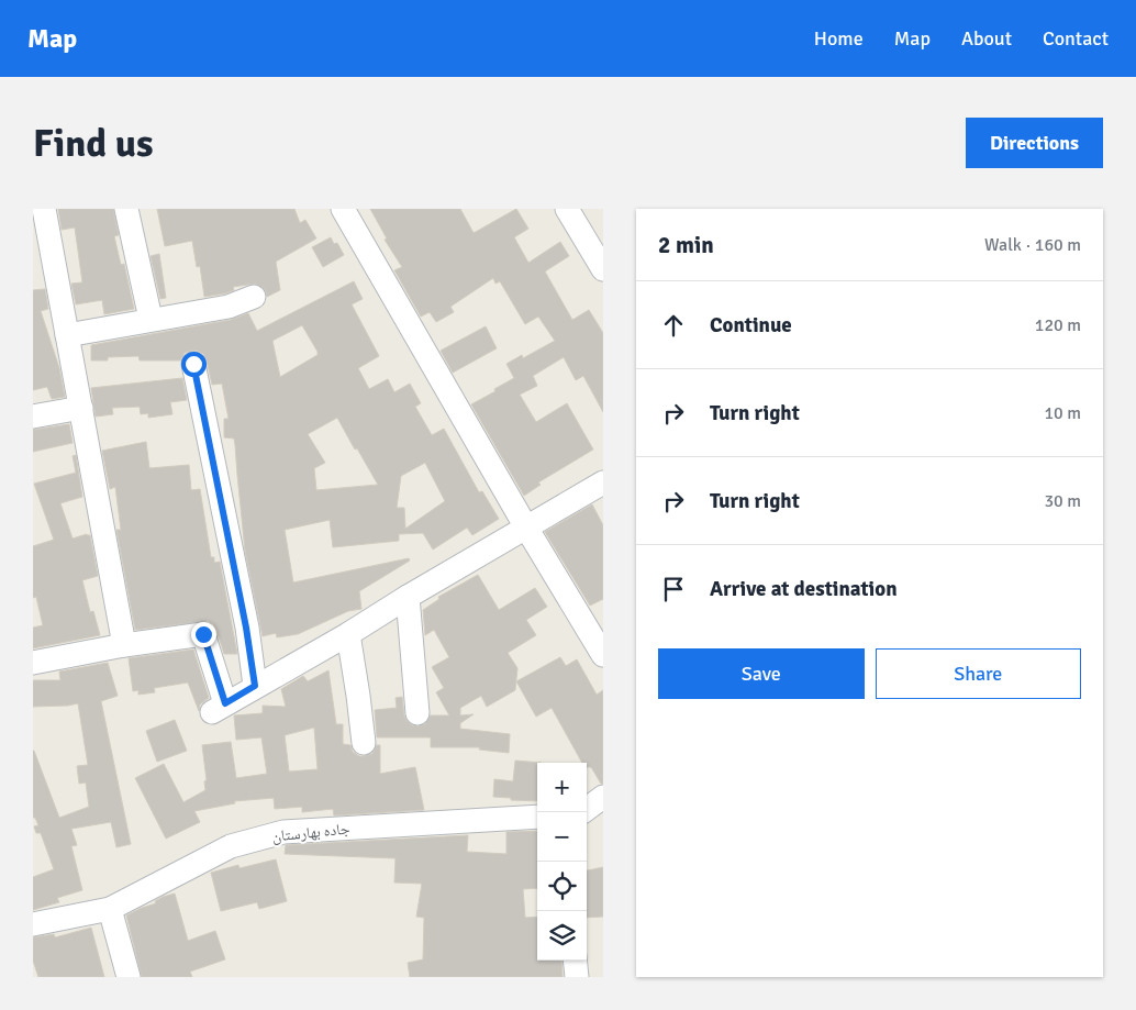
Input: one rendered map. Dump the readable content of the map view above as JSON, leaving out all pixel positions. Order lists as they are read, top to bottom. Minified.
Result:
{"streets":{"street":["جاده بهارستان"]},"page":{"header":"Map","nav":["Home","Map","About","Contact"],"buttons":["Directions",["Save","Share"]],"title":"Find us","heading":["2 min","Walk · 160 m"],"list":[["Continue","120 m"],["Turn right","10 m"],["Turn right","30 m"],"Arrive at destination"],"map_buttons":["+","−"]}}
